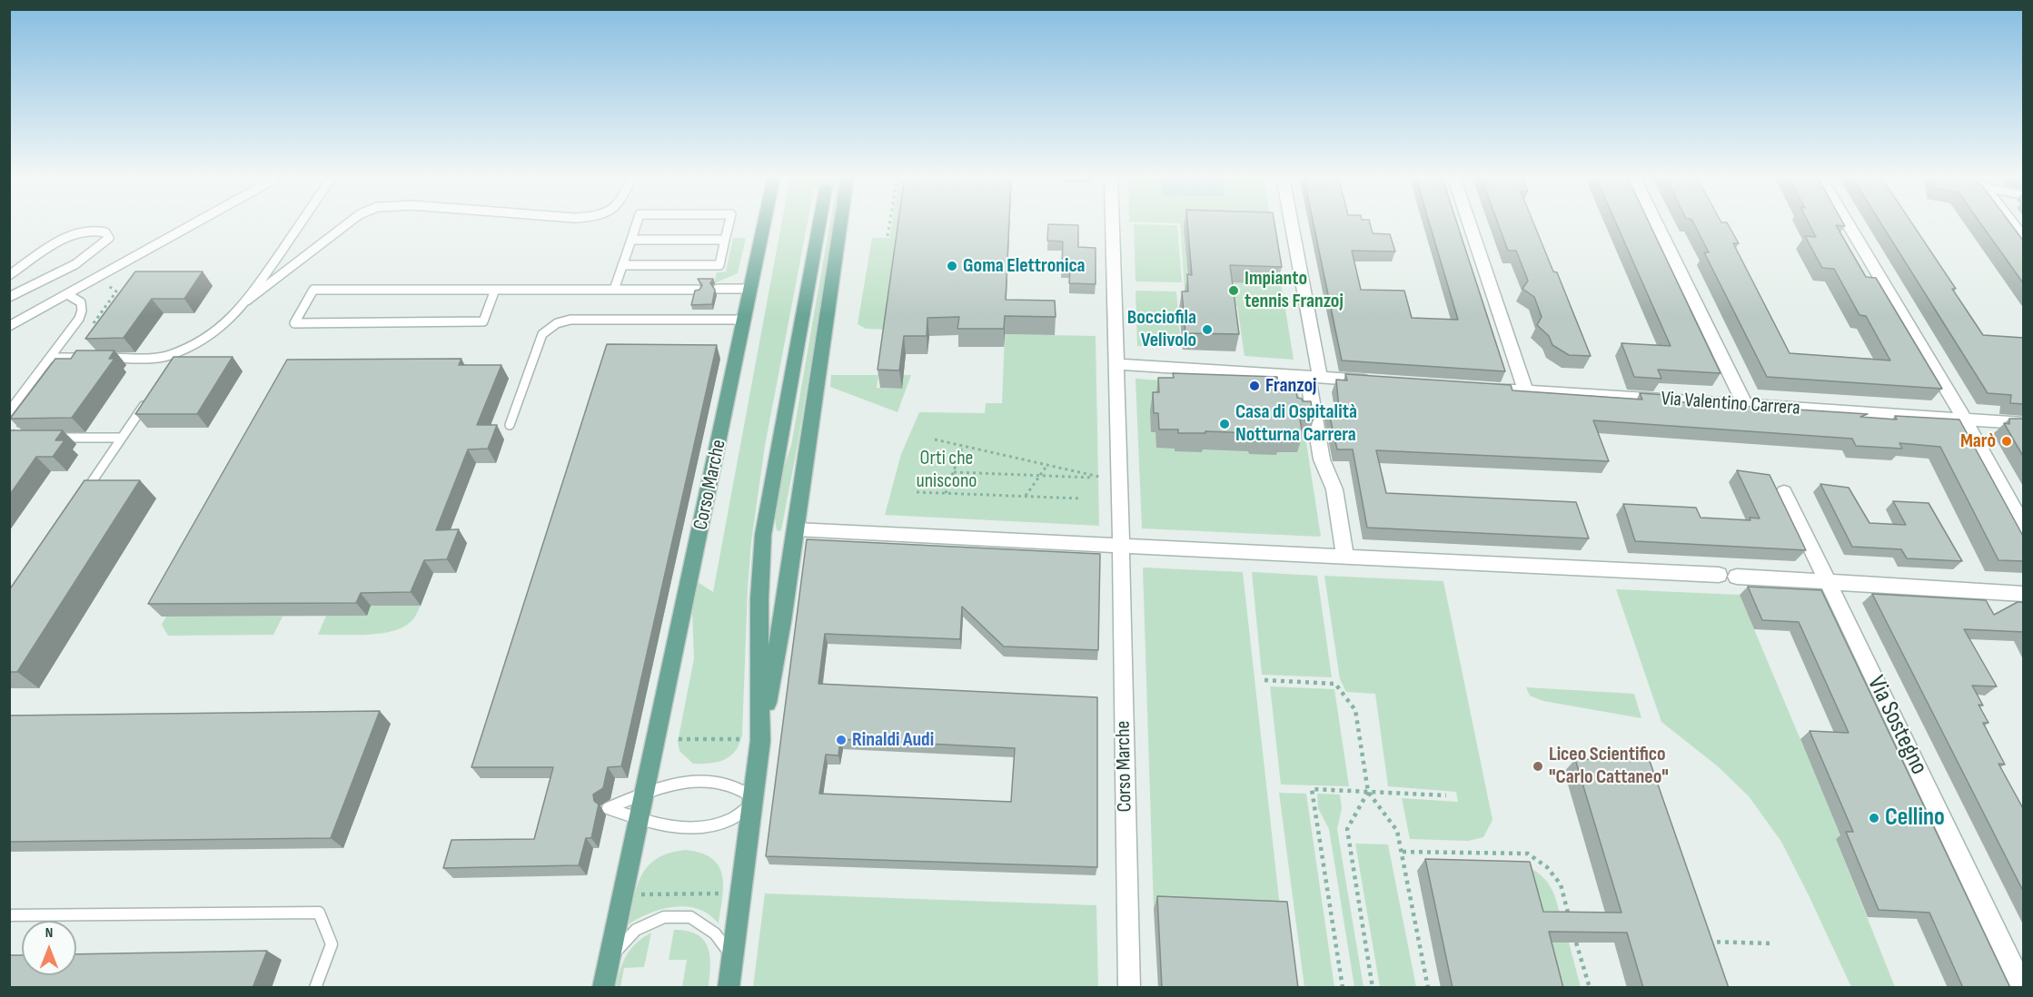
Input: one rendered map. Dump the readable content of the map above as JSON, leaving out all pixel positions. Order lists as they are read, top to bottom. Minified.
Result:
{"streets":{"main road":["Corso Marche"],"street":["Via Valentino Carrera","Via Sostegno"]},"parks":["Orti che uniscono"],"places":["Goma Elettronica","Impianto tennis Franzoj","Bocciofila Velivolo","Franzoj","Casa di Ospitalità Notturna Carrera","Marò","Rinaldi Audi","Liceo Scientifico \"Carlo Cattaneo\"","Cellino"],"north":"top"}
